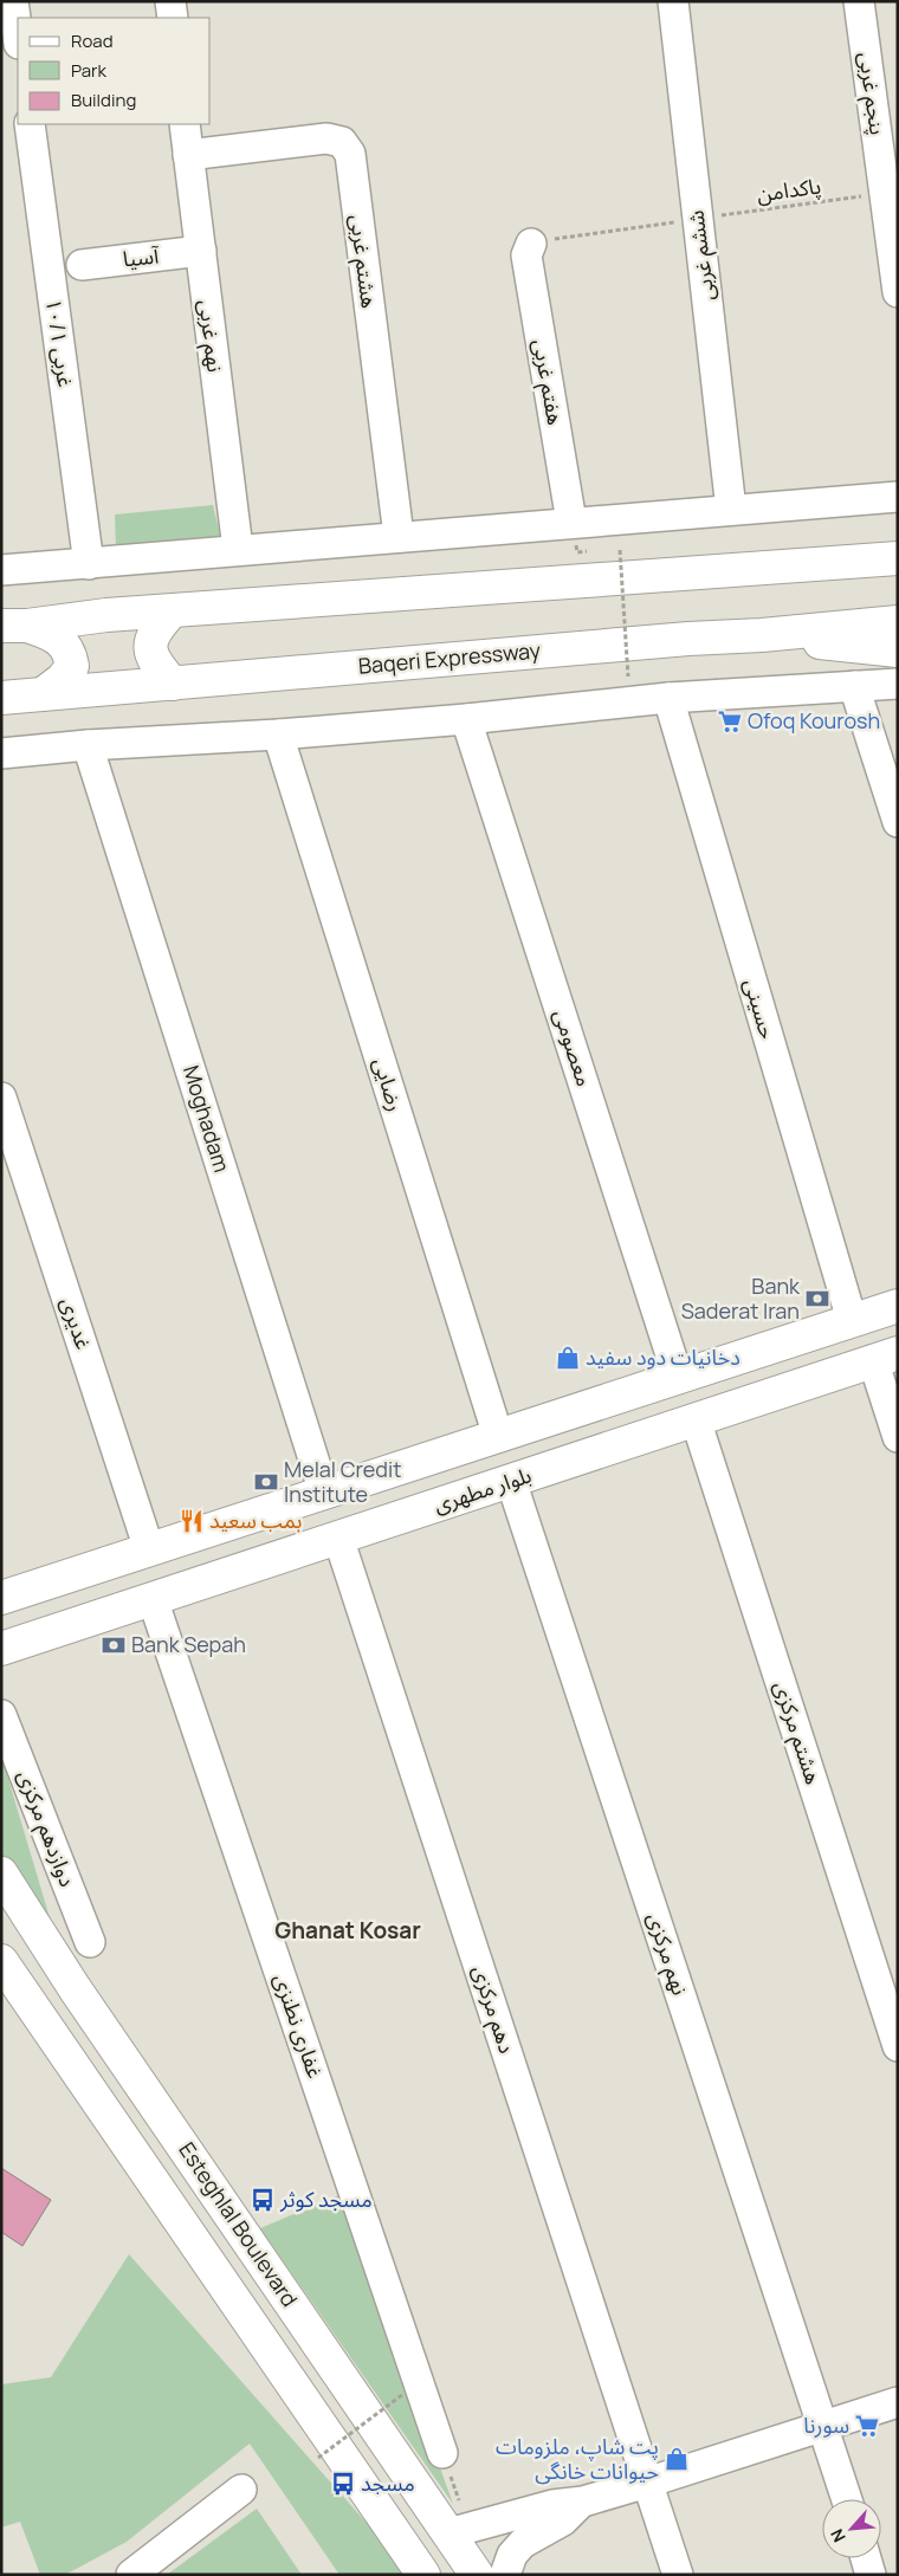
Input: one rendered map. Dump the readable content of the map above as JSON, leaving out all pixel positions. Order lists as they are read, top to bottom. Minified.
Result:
{"streets":{"main road":["Baqeri Expressway","بلوار مطهری","Esteghlal Boulevard"],"street":["پنجم غربی","ششم غربی","آسیا","هشتم غربی","نهم غربی","۱۰/۱ غربی","هفتم غربی","حسینی","معصومی","رضایی","Moghadam","غدیری","هشتم مرکزی","دوازدهم مرکزی","نهم مرکزی","دهم مرکزی","غفاری نطنزی"],"path":["پاکدامن"]},"crossings":[["پنجم غربی","پاکدامن"],["پاکدامن","ششم غربی"],["پاکدامن","هفتم غربی"],["آسیا","نهم غربی"],["هشتم غربی","نهم غربی"],["بلوار مطهری","هشتم مرکزی"],["بلوار مطهری","نهم مرکزی"],["بلوار مطهری","دهم مرکزی"],["بلوار مطهری","غفاری نطنزی"]],"districts":["Ghanat Kosar"],"places":{"supermarket":["Ofoq Kourosh","سورنا"],"bank":["Bank Saderat Iran","Melal Credit Institute","Bank Sepah"],"shop":["دخانیات دود سفید","پت شاپ، ملزومات حیوانات خانگی"],"restaurant":["بمب سعید"],"bus stop":["مسجد کوثر","مسجد"]},"legend":["Road","Park","Building"],"north":"bottom left"}
